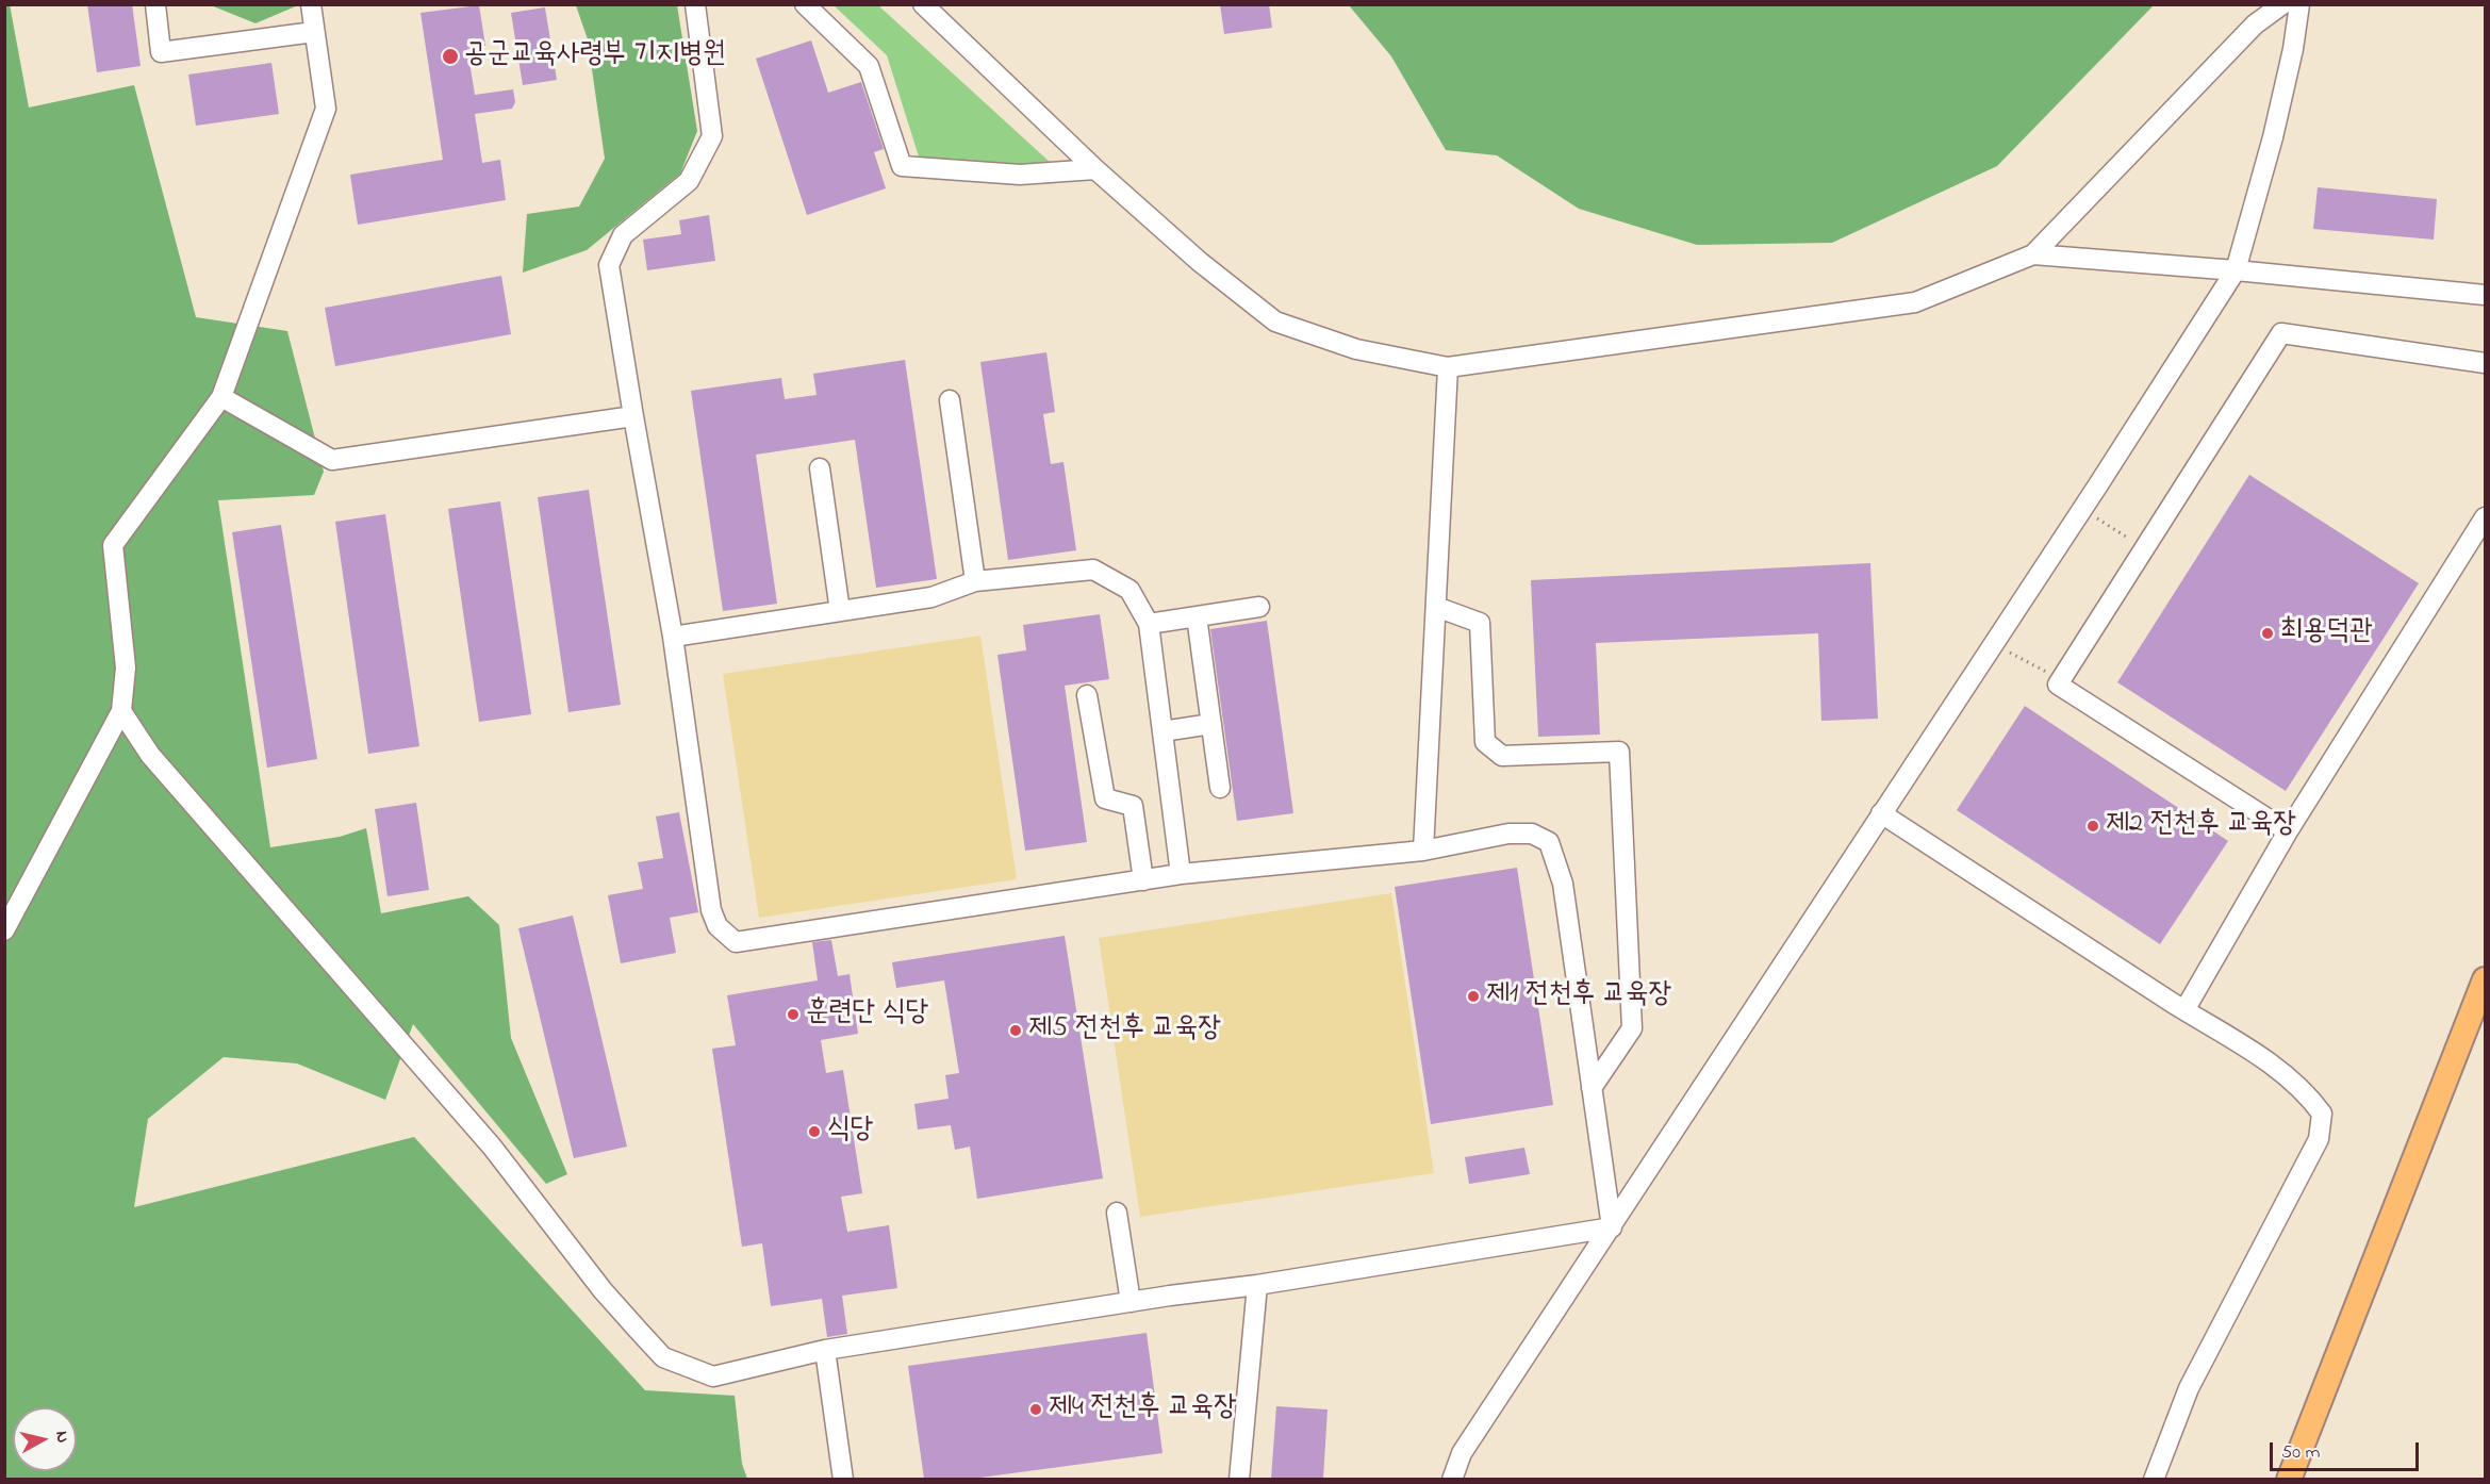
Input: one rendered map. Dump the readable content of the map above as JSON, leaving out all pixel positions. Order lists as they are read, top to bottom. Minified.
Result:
{"places":["공군교육사령부 기지병원","최용덕관","제2 전천후 교육장","제1 전천후 교육장","훈련단 식당","제5 전천후 교육장","식당","제4 전천후 교육장"],"scale_bar":"50 m","north":"right"}
